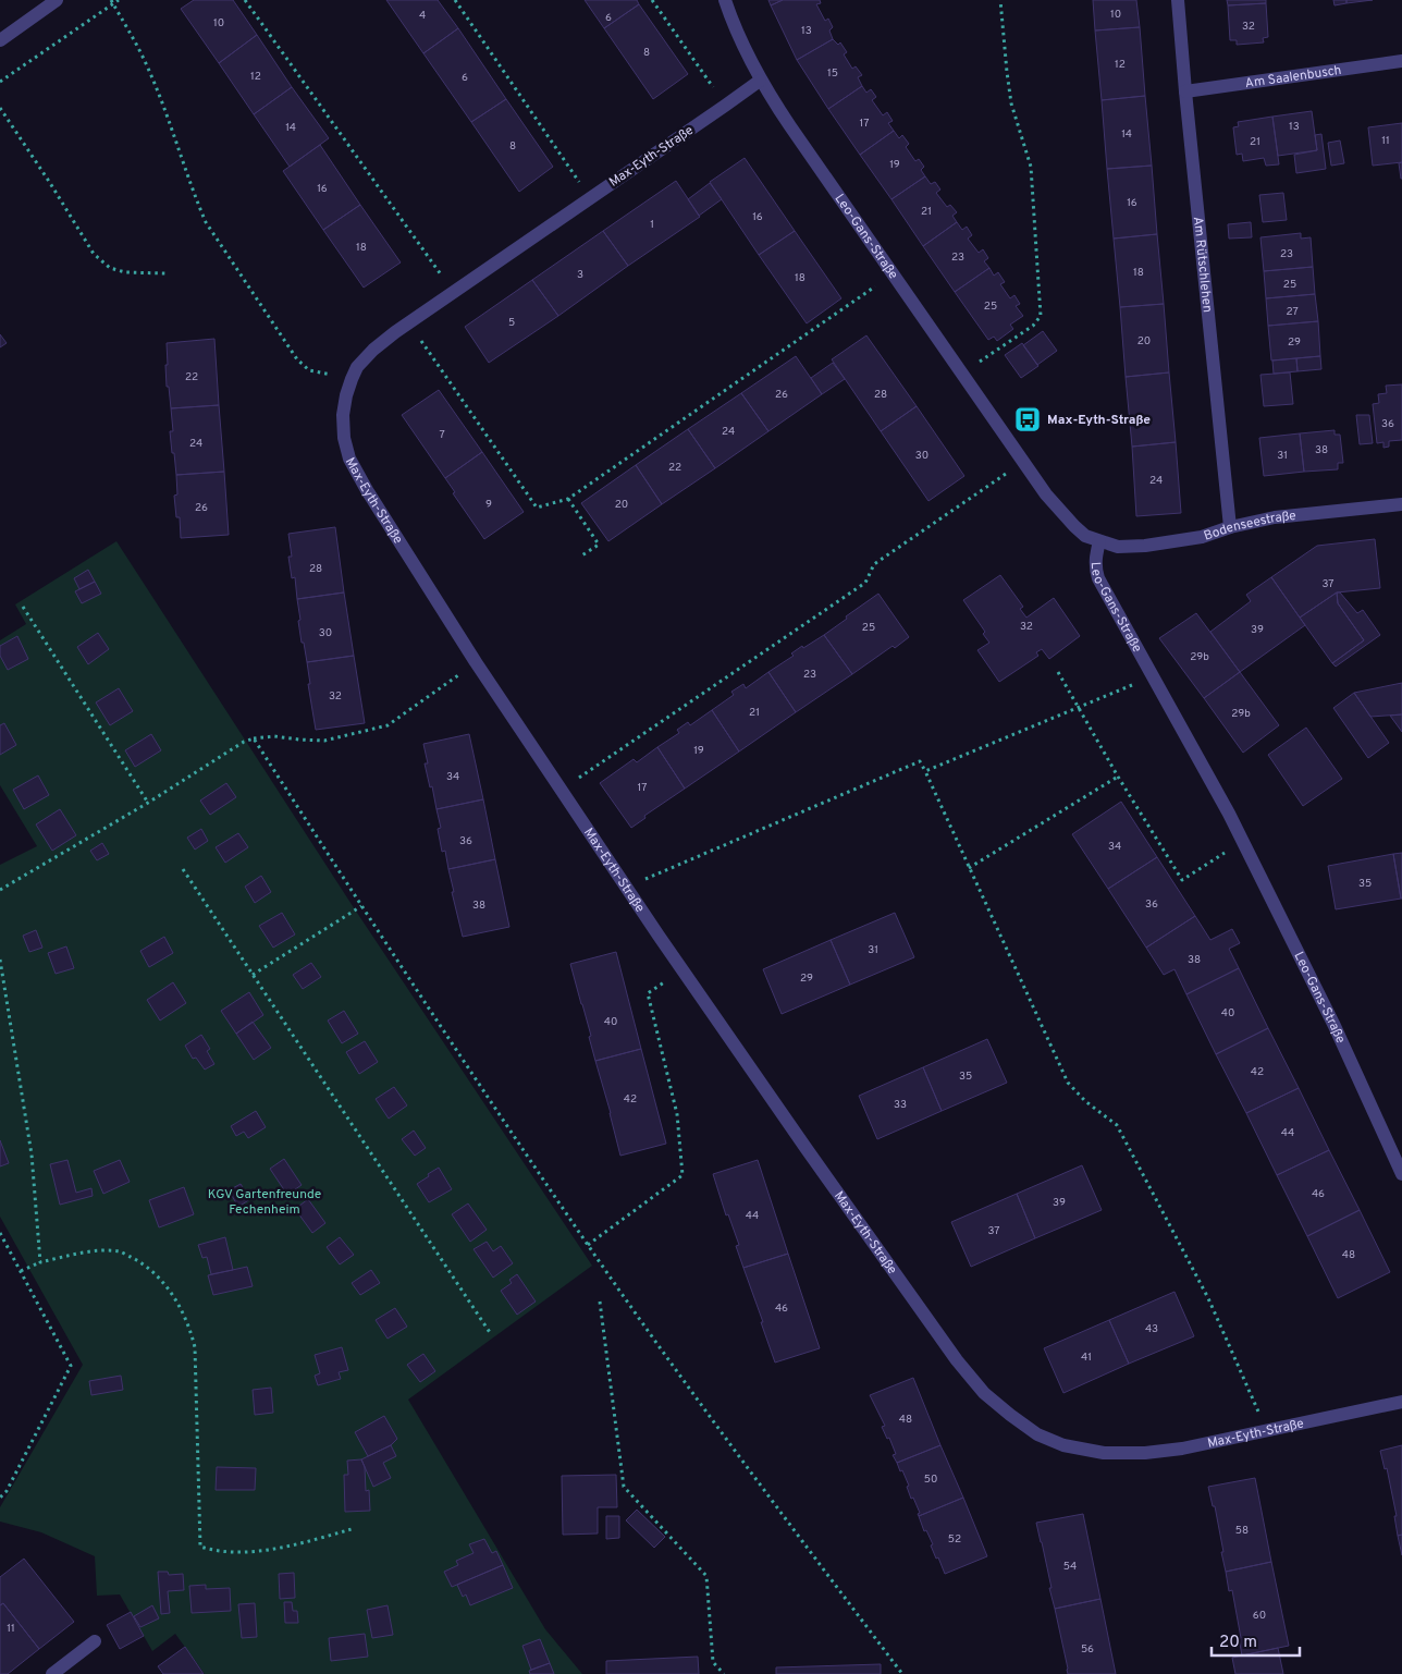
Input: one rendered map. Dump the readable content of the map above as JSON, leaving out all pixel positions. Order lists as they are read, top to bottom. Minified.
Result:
{"streets":{"street":["Am Saalenbusch","Max-Eyth-Straße","Leo-Gans-Straße","Am Rütschlehen","Bodenseestraße"]},"crossings":[["Am Saalenbusch","Am Rütschlehen"],["Max-Eyth-Straße","Leo-Gans-Straße"],["Leo-Gans-Straße","Bodenseestraße"],["Am Rütschlehen","Bodenseestraße"]],"parks":["KGV Gartenfreunde Fechenheim"],"places":{"bus stop":["Max-Eyth-Straße"]},"house_numbers":["10","4","6","10","32","13","8","12","15","12","6","17","13","14","14","11","21","8","19","16","16","21","16","1","18","23","23","18","3","18","25","25","27","5","20","29","22","26","28","36","24","7","24","38","30","31","22","24","9","20","26","28","37","32","25","39","30","29b","23","32","21","29b","19","34","17","36","34","35","36","38","31","38","29","40","40","42","35","42","33","44","46","39","44","37","48","46","43","41","48","50","58","52","54","60","11","56"],"scale_bar":"20 m"}
